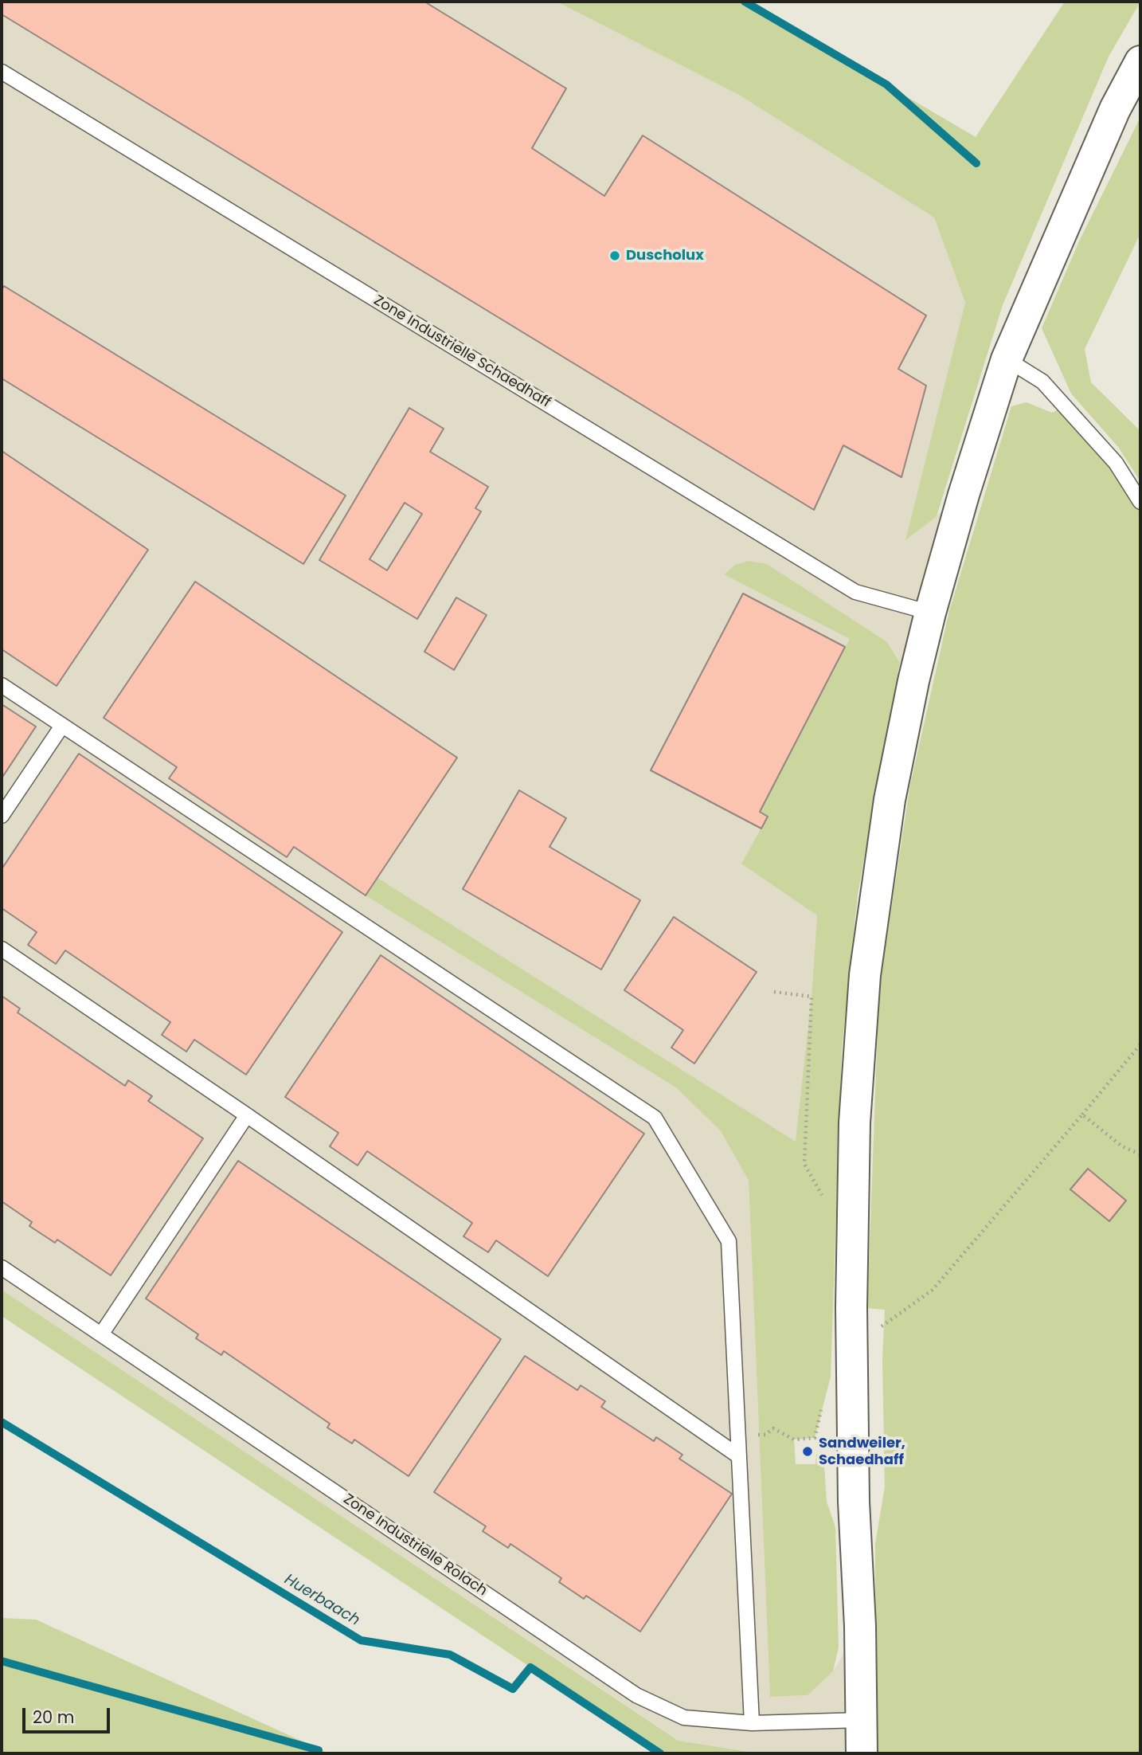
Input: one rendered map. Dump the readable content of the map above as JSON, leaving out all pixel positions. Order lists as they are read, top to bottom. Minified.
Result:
{"streets":{"lane":["Zone Industrielle Schaedhaff","Zone Industrielle Rolach"]},"water":["Huerbaach"],"places":["Duscholux","Sandweiler, Schaedhaff"],"scale_bar":"20 m"}
